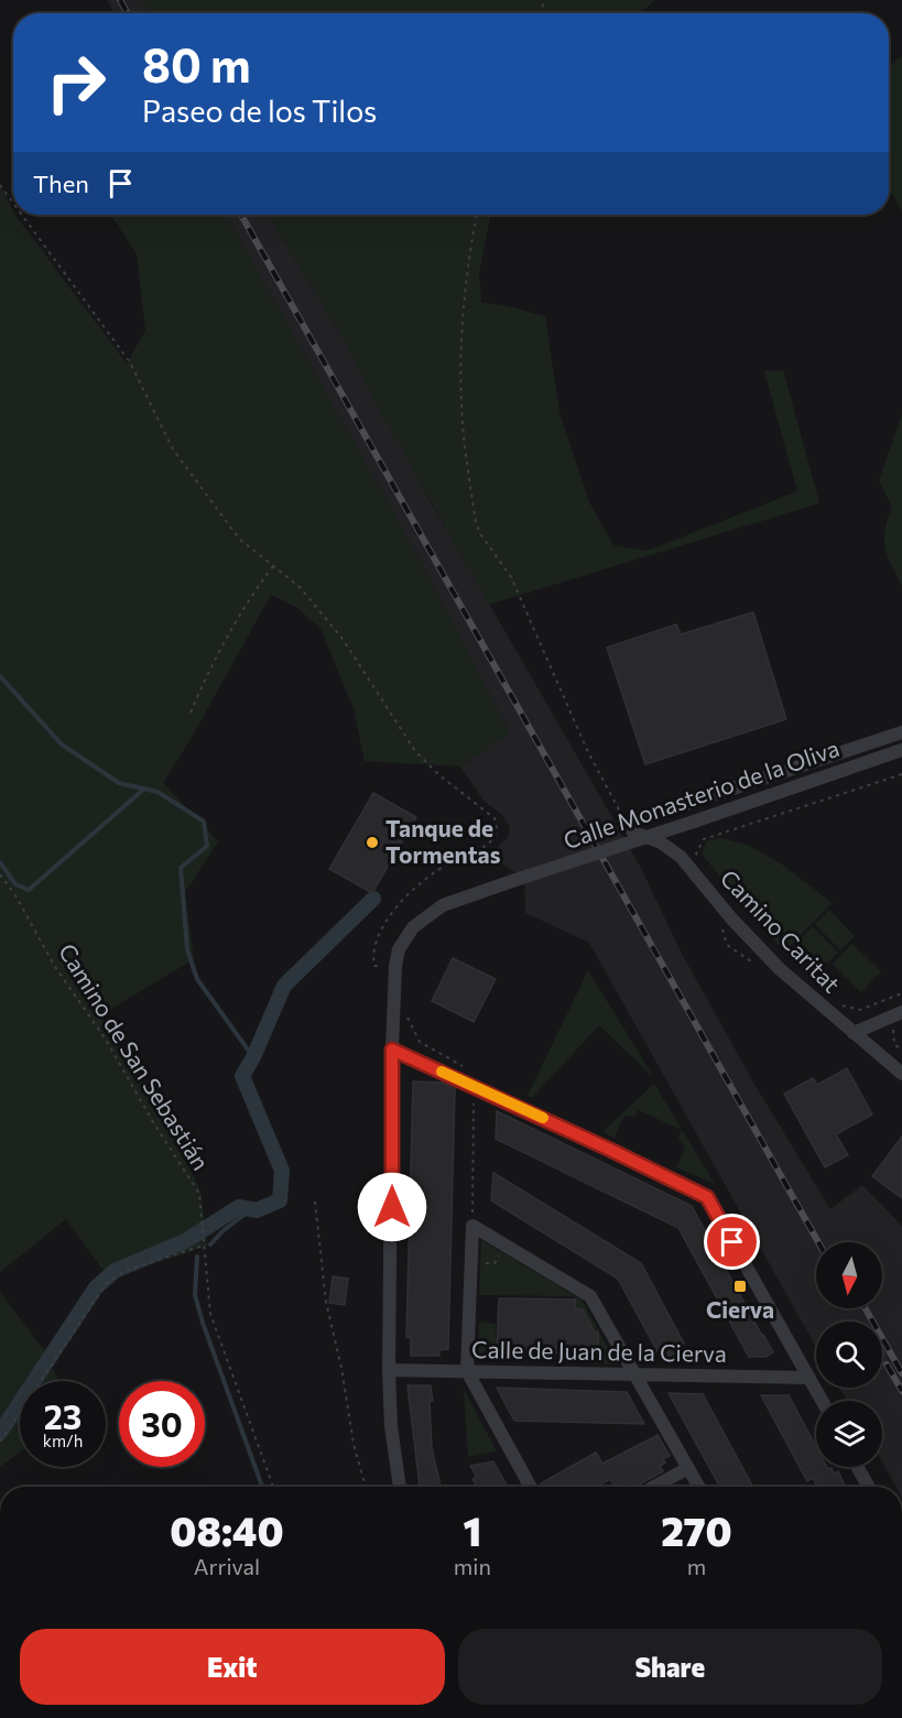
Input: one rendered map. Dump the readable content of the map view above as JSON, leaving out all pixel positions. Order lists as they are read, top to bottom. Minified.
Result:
{"streets":{"street":["Calle Monasterio de la Oliva","Camino Caritat","Calle de Juan de la Cierva"],"path":["Camino de San Sebastián"]},"crossings":[["Calle Monasterio de la Oliva","Calle de Juan de la Cierva"]],"places":{"other":["Tanque de Tormentas"],"transit":["Cierva"]},"north":"bottom","page":{"turn":["80 m","Paseo de los Tilos"],"then":"Then","speed":"23 km/h","limit":"30","eta":["08:40","Arrival","1","min","270","m"],"buttons":["Exit","Share"]}}
